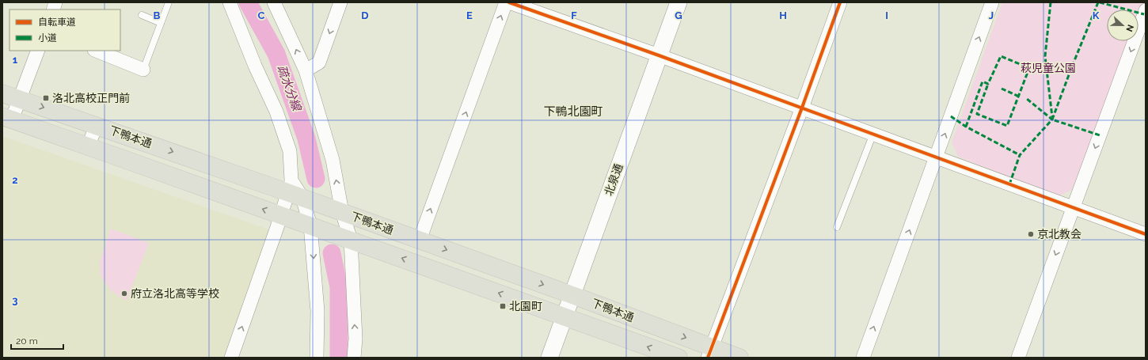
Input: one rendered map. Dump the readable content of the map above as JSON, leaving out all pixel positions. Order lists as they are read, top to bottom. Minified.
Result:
{"streets":{"main road":["下鴨本通"],"street":["北泉通"]},"crossings":[["下鴨本通","北泉通"]],"districts":["下鴨北園町"],"water":["疏水分線"],"parks":["萩児童公園"],"places":{"transit":["洛北高校正門前","北園町"],"other":["京北教会","府立洛北高等学校"]},"legend":["自転車道","小道"],"scale_bar":"20 m","north":"right","grid":{"columns":["B","C","D","E","F","G","H","I","J","K"],"rows":["1","2","3"]}}
